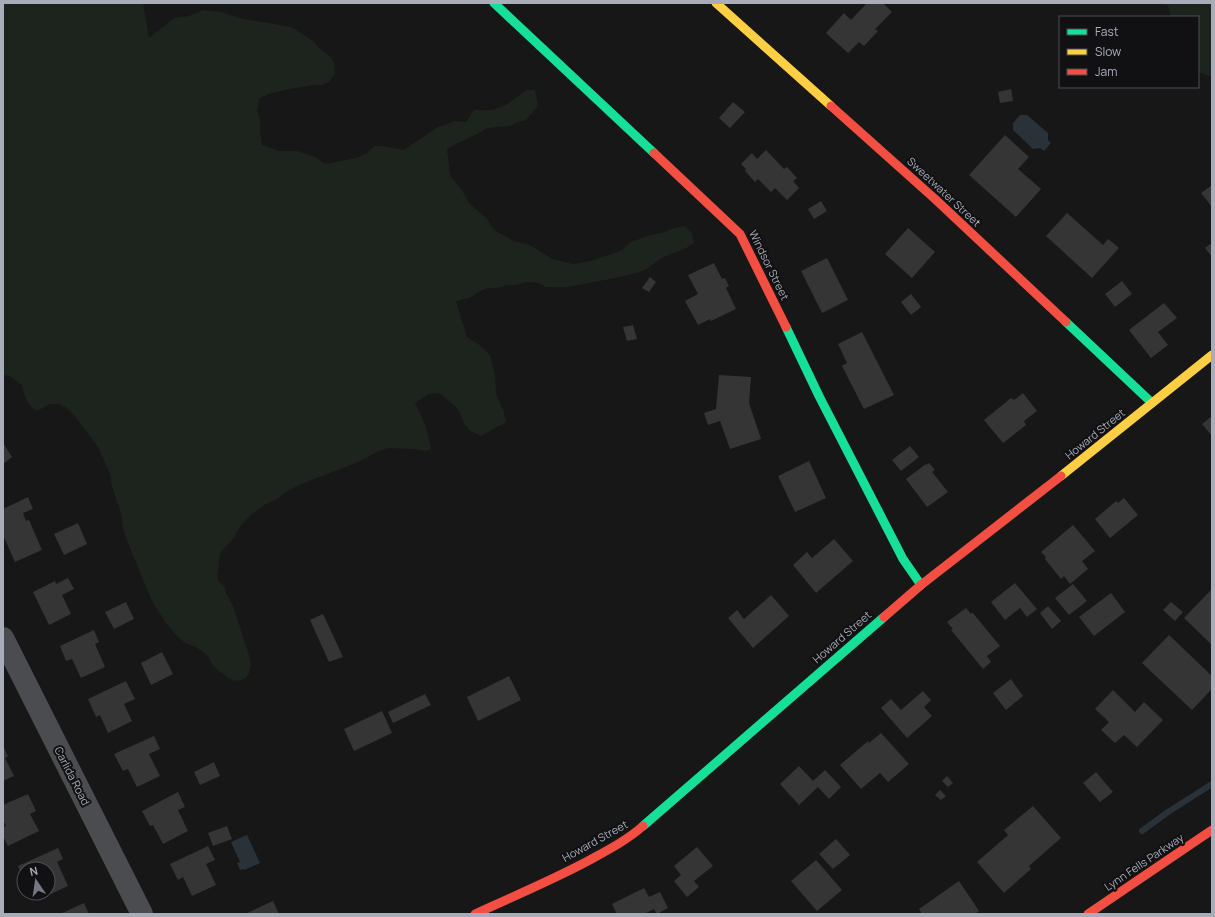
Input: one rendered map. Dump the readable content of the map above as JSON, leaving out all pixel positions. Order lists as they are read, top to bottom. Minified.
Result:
{"streets":{"street":["Sweetwater Street","Windsor Street","Howard Street","Carlida Road","Lynn Fells Parkway"]},"crossings":[["Sweetwater Street","Howard Street"],["Windsor Street","Howard Street"]],"legend":["Fast","Slow","Jam"],"north":"top"}
